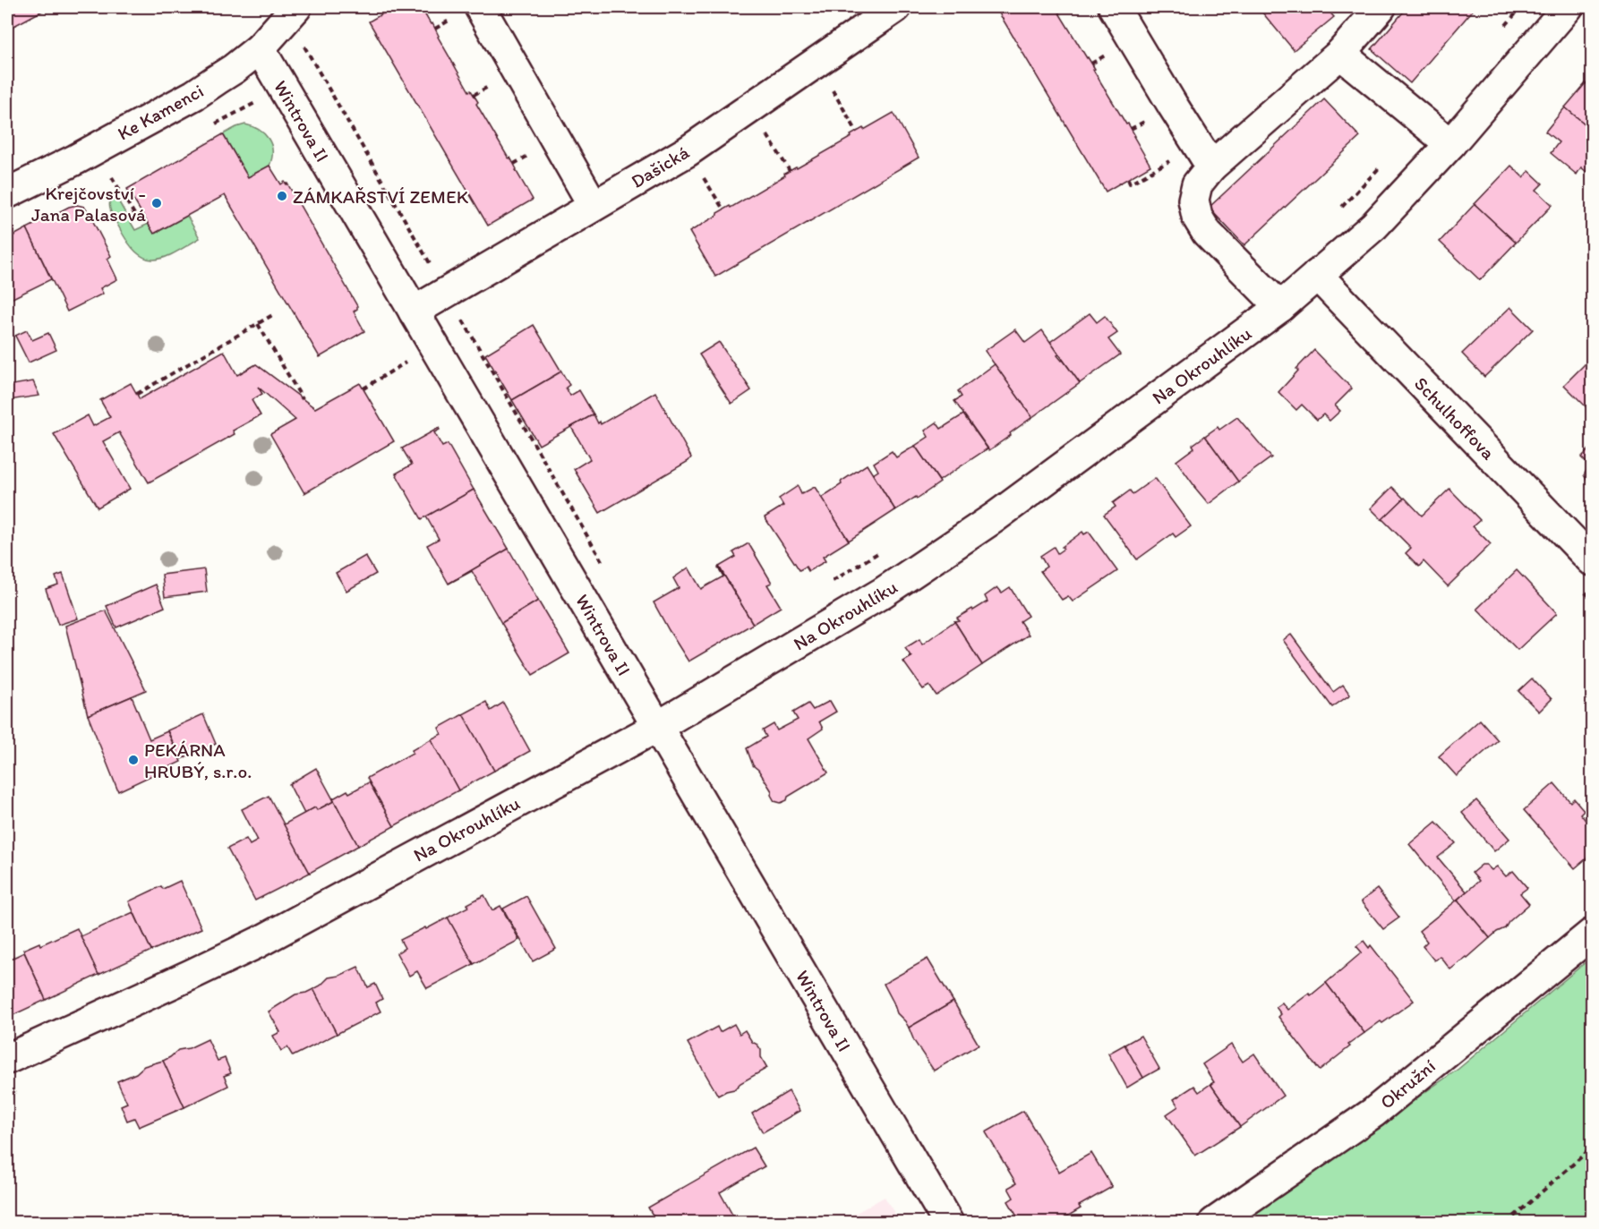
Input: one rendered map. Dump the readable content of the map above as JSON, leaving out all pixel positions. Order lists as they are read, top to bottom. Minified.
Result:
{"streets":{"street":["Ke Kamenci","Wintrova II","Dašická","Na Okrouhlíku","Schulhoffova","Okružní"]},"crossings":[["Ke Kamenci","Wintrova II"],["Wintrova II","Dašická"],["Wintrova II","Na Okrouhlíku"],["Na Okrouhlíku","Schulhoffova"]],"places":["ZÁMKAŘSTVÍ ZEMEK","Krejčovství - Jana Palasová","PEKÁRNA HRUBÝ, s.r.o."]}
